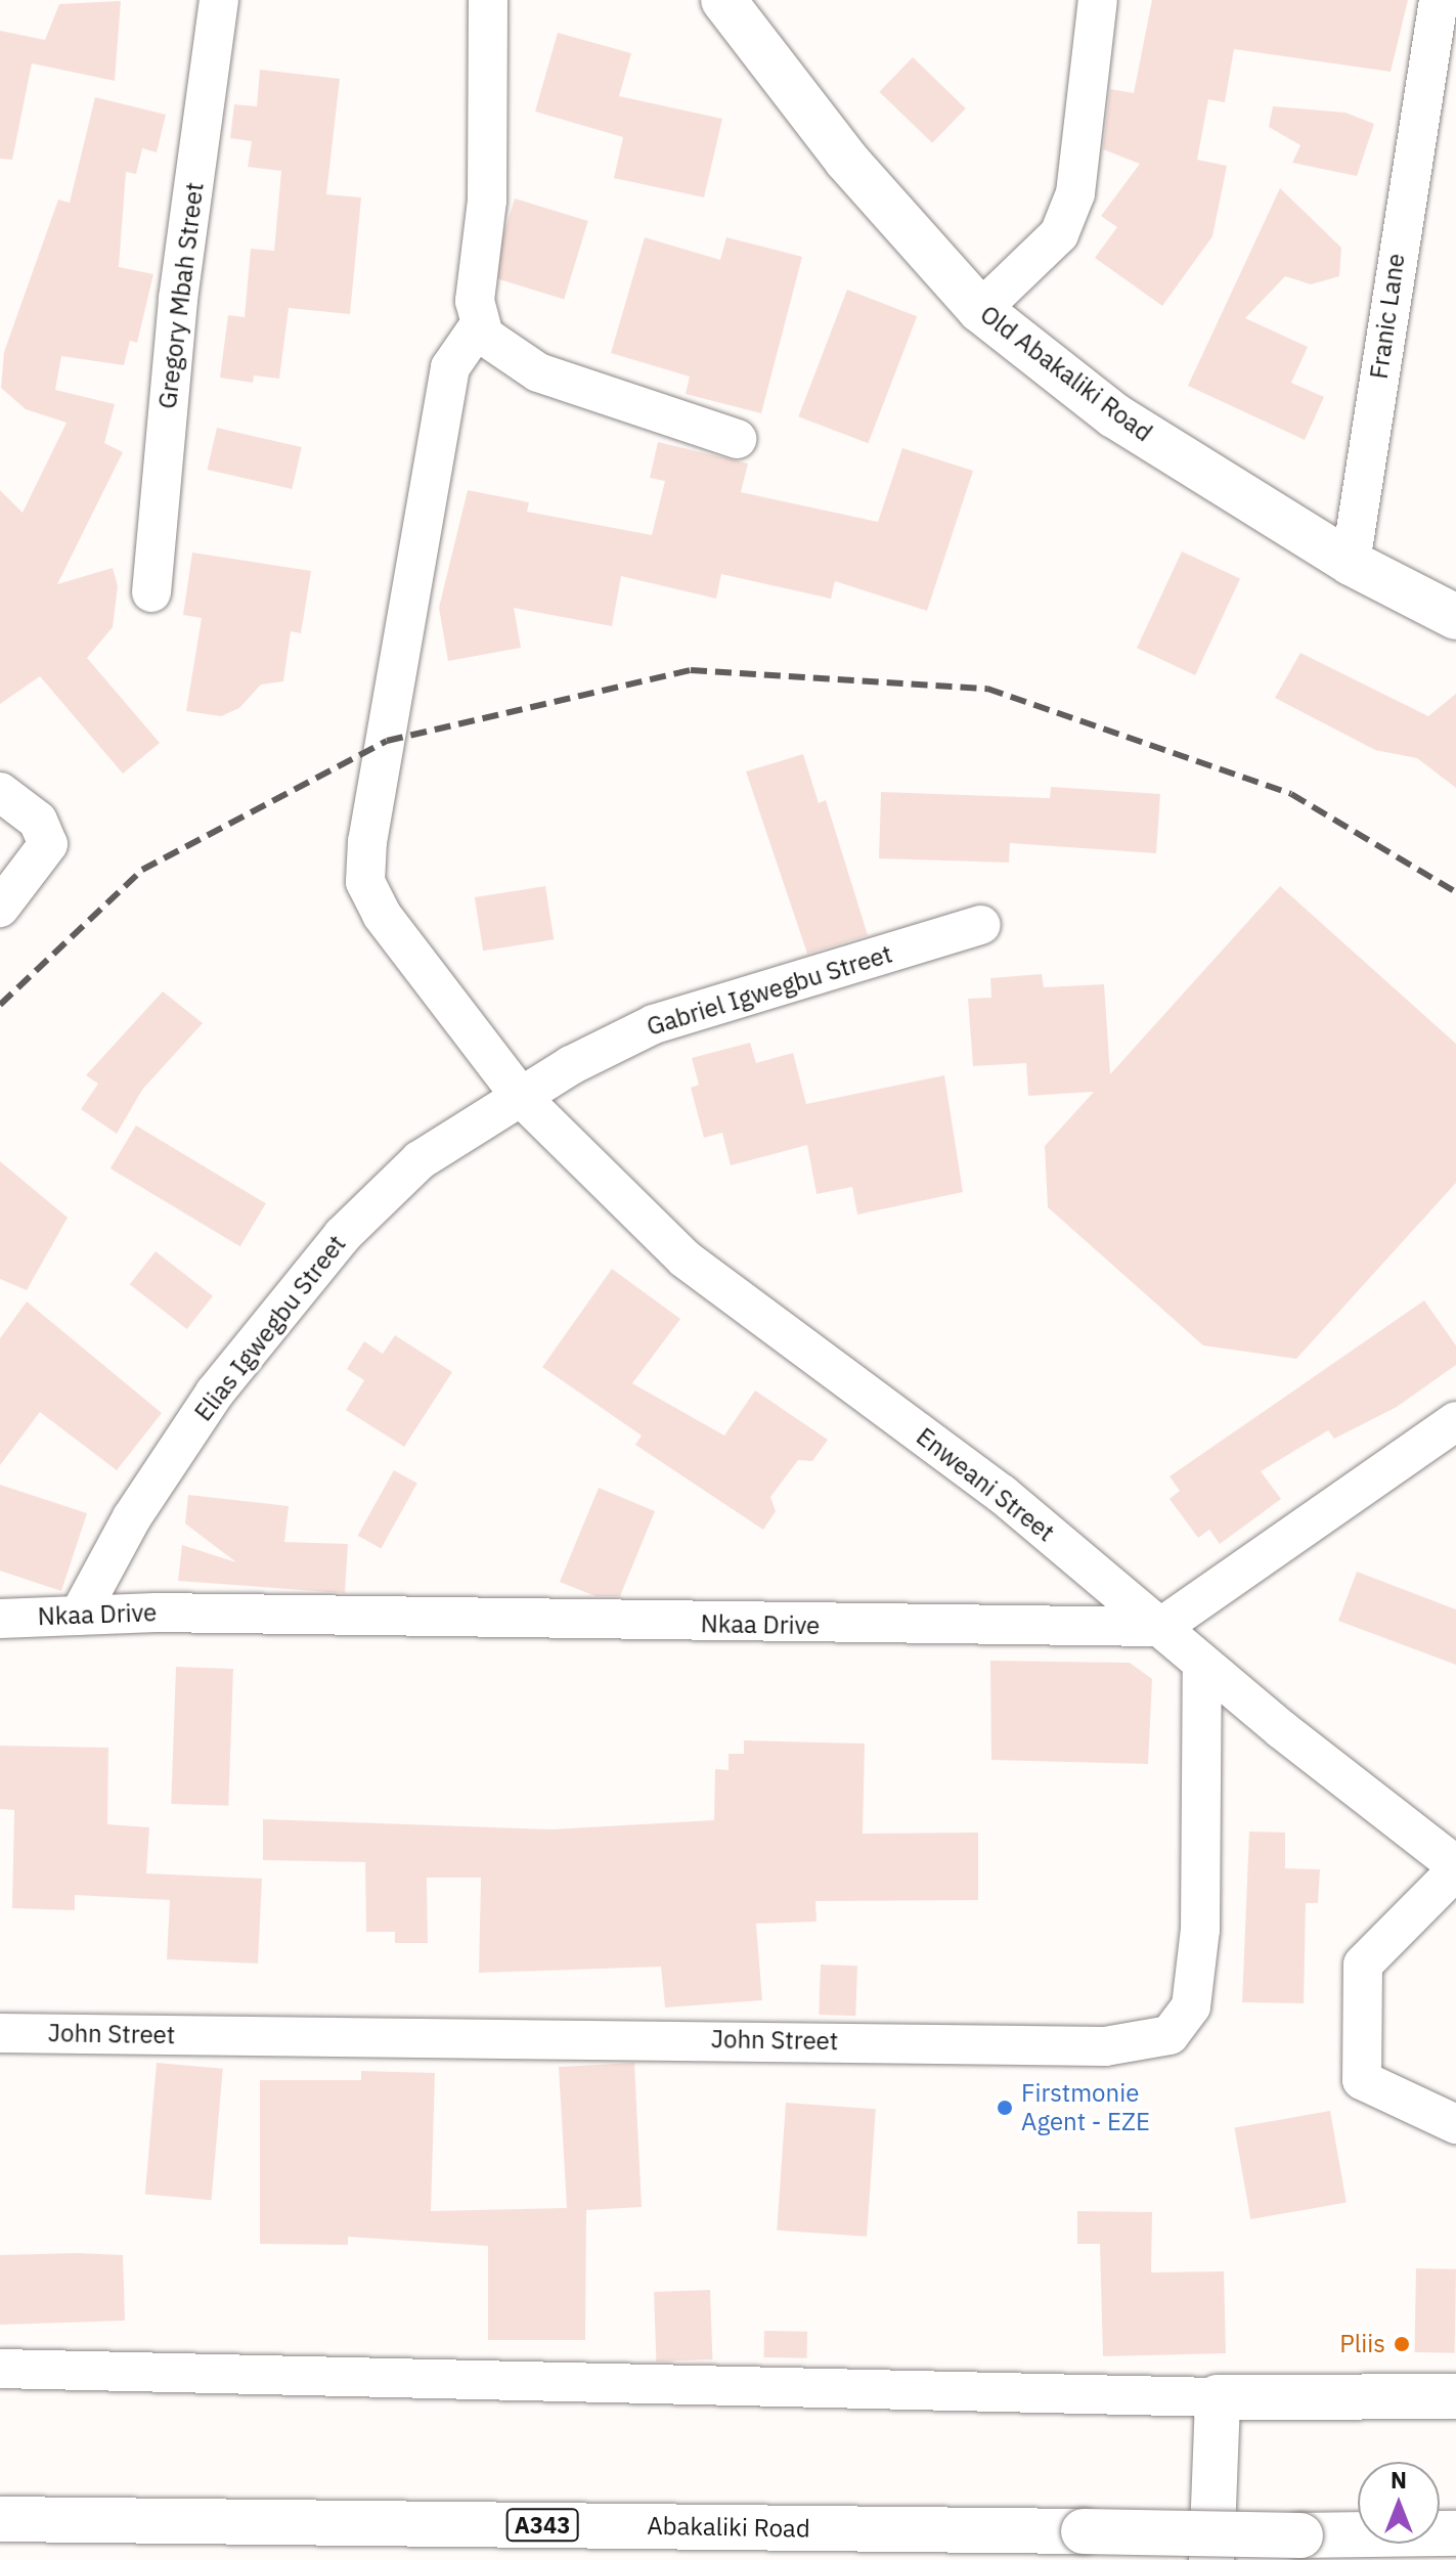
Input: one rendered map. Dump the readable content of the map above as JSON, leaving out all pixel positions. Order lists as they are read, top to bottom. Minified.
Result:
{"streets":{"main road":["Old Abakaliki Road","A343","Abakaliki Road"],"street":["Gregory Mbah Street","Franic Lane","Gabriel Igwegbu Street","Elias Igwegbu Street","Enweani Street","Nkaa Drive","John Street"]},"crossings":[["Franic Lane","Old Abakaliki Road"],["Gabriel Igwegbu Street","Elias Igwegbu Street"],["Gabriel Igwegbu Street","Enweani Street"],["Elias Igwegbu Street","Enweani Street"],["Elias Igwegbu Street","Nkaa Drive"],["Enweani Street","Nkaa Drive"],["Enweani Street","John Street"]],"places":["Firstmonie Agent - EZE","Pliis"],"north":"top"}
